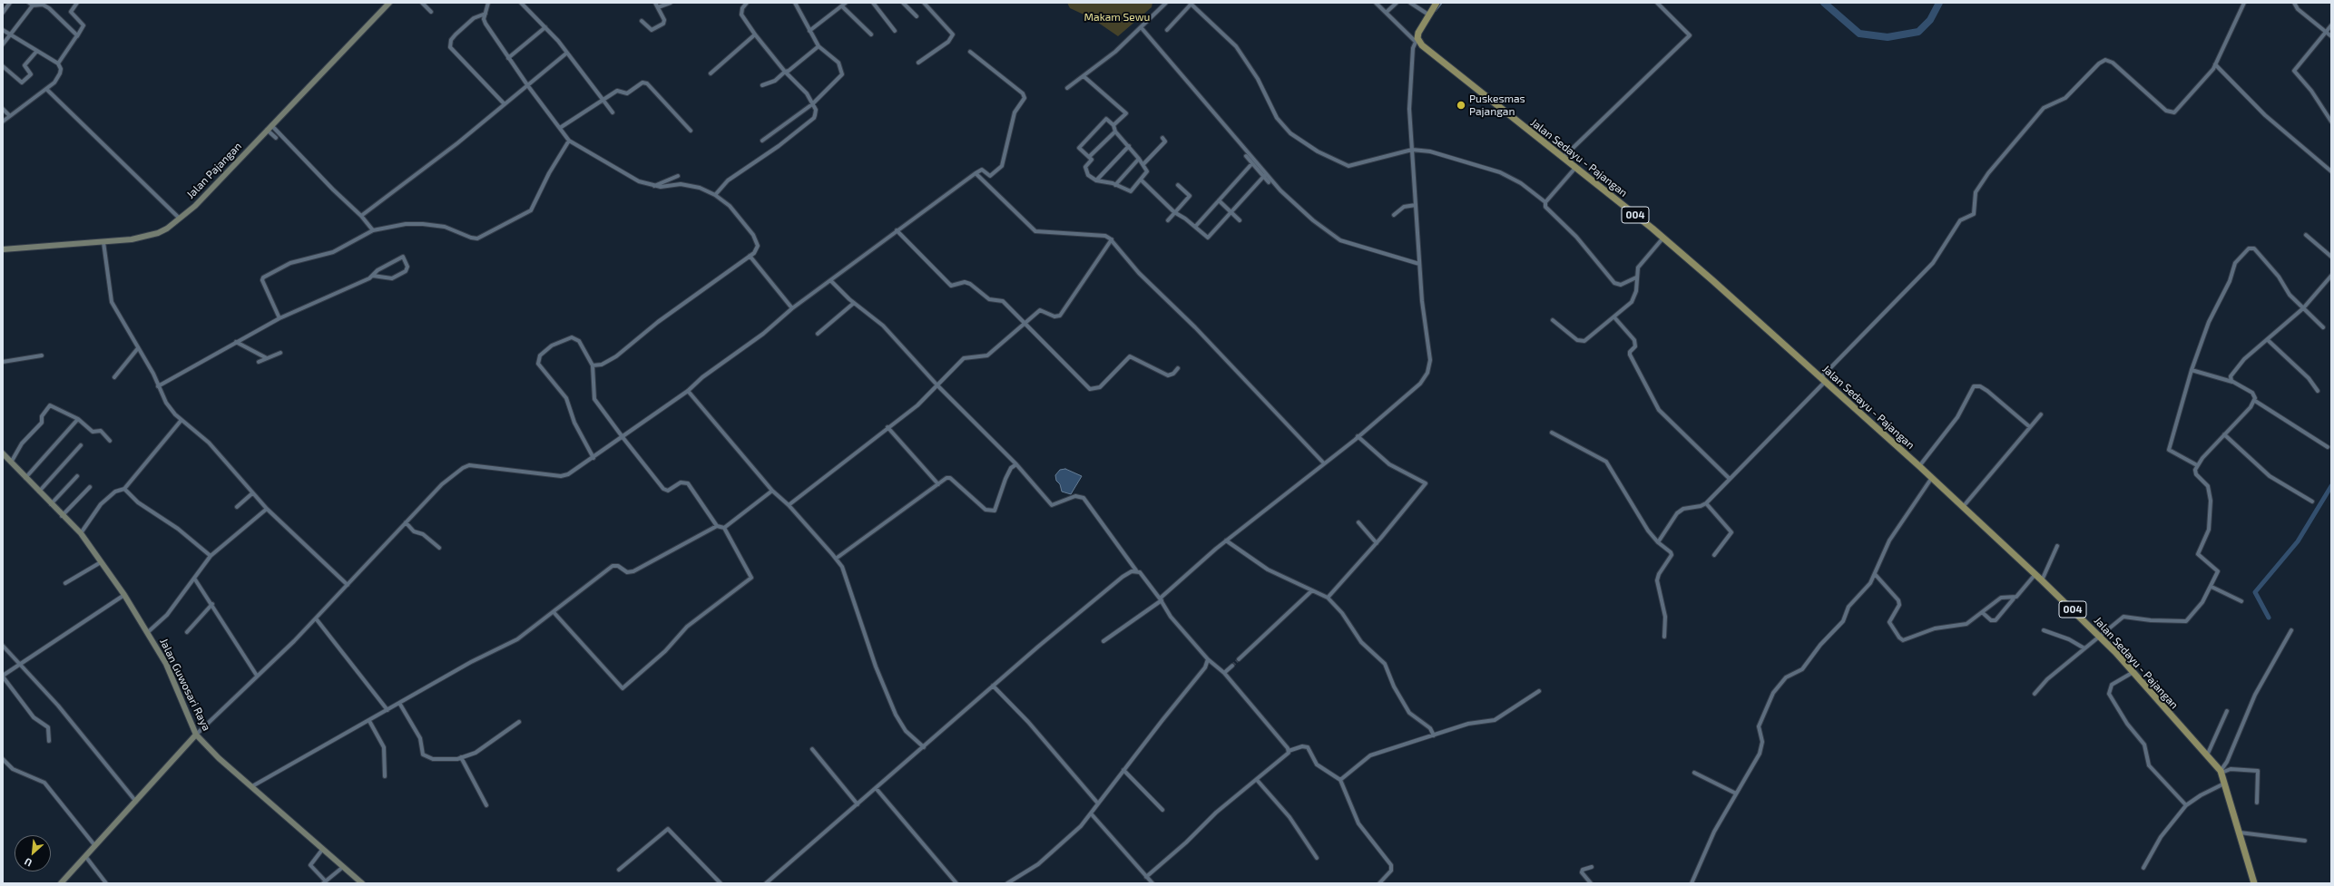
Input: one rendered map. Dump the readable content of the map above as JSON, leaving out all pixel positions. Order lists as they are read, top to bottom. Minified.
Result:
{"streets":{"main road":["Jalan Sedayu - Pajangan","004"],"street":["Jalan Pajangan","Jalan Guwosari Raya"]},"parks":["Makam Sewu"],"places":["Puskesmas Pajangan"],"north":"bottom left"}
